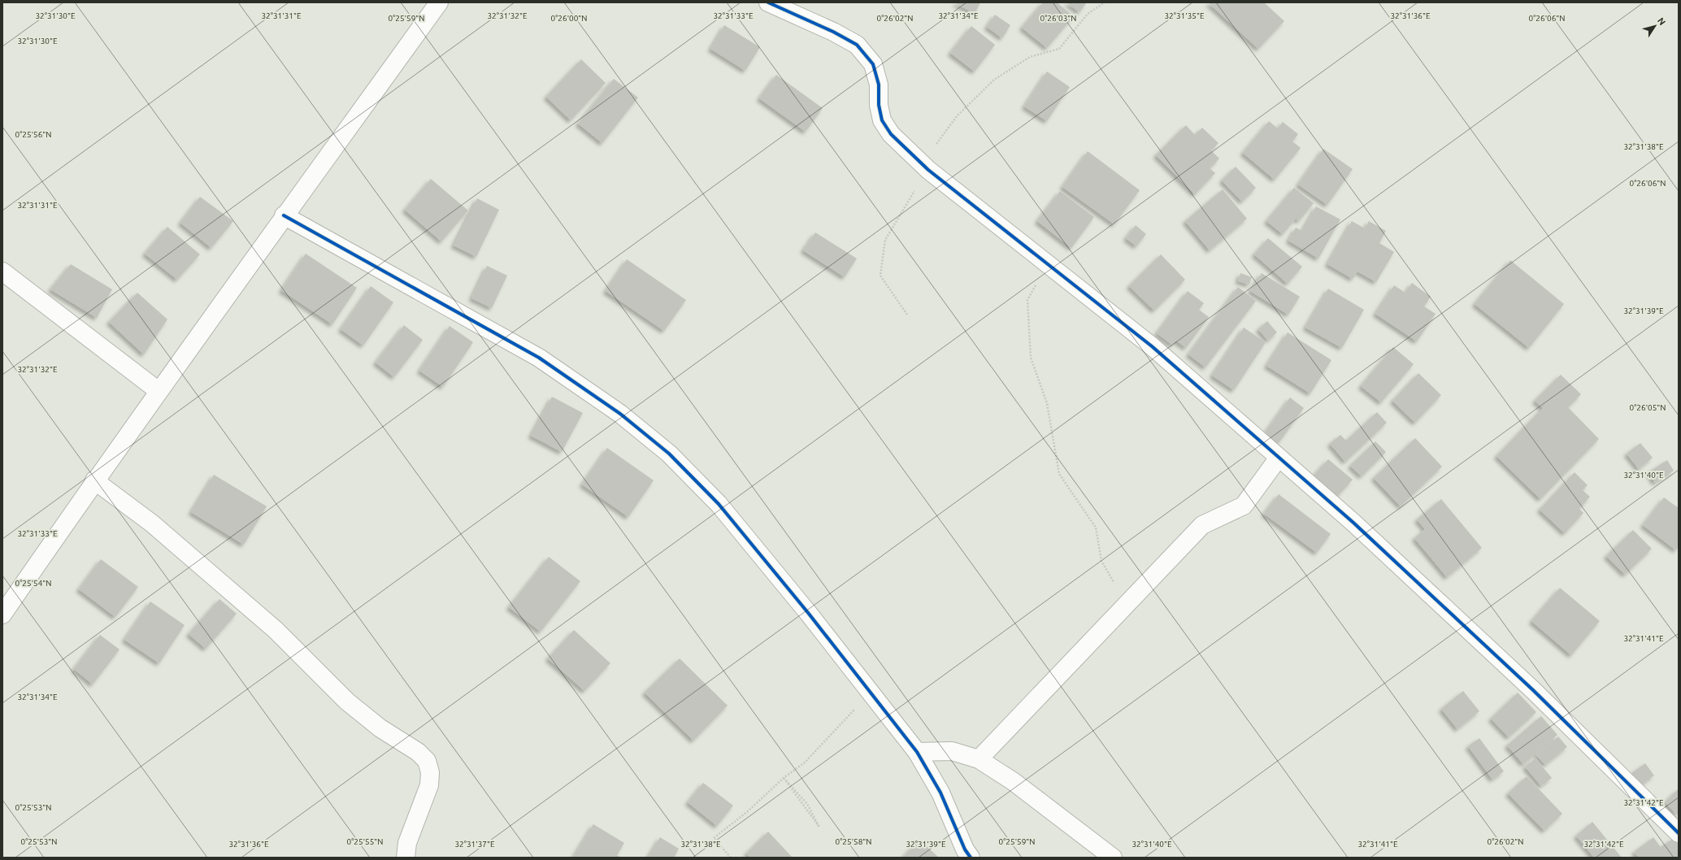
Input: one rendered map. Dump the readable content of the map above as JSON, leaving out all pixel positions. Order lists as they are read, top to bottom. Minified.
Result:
{"north":"top right","coordinates":["32°31'31\"E","32°31'34\"E","32°31'30\"E","32°31'32\"E","32°31'33\"E","32°31'35\"E","32°31'36\"E","0°25'59\"N","0°26'00\"N","0°26'02\"N","0°26'03\"N","0°26'06\"N","0°25'56\"N","32°31'38\"E","32°31'39\"E","0°26'05\"N","32°31'40\"E","0°25'54\"N","32°31'41\"E","32°31'42\"E","0°25'53\"N","0°25'55\"N","0°25'58\"N","32°31'37\"E"]}
